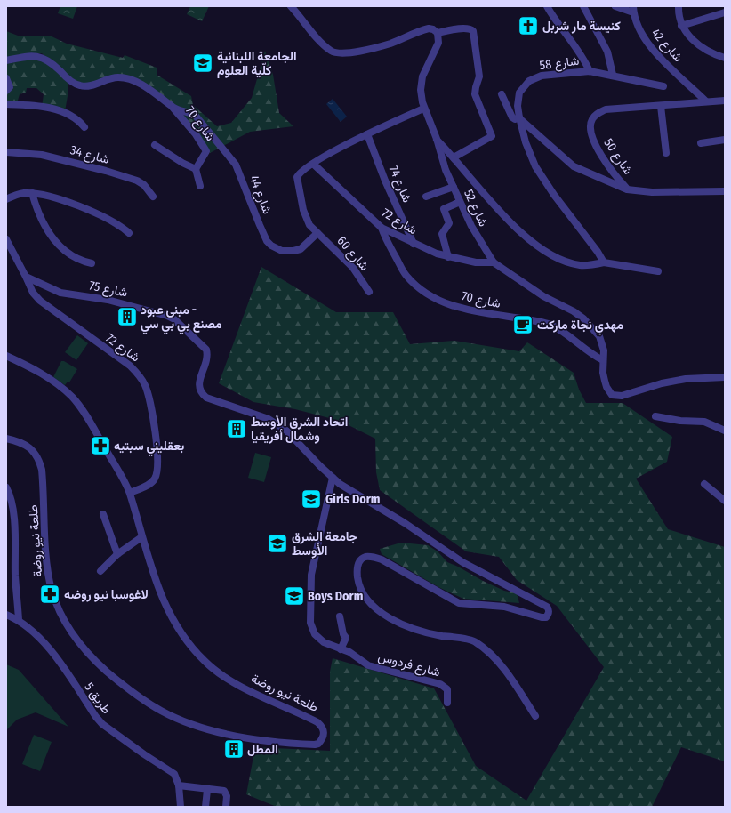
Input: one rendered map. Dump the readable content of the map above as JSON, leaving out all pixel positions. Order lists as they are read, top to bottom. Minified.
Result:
{"streets":{"street":["شارع 42","شارع 58","شارع 70","شارع 34","شارع 50","شارع 74","شارع 44","شارع 52","شارع 72","شارع 60","شارع 75","طلعة نيو روضة","شارع فردوس","طريق 5"]},"crossings":[["شارع 42","شارع 50"],["شارع 58","شارع 50"],["شارع 70","شارع 44"],["شارع 70","شارع 52"],["شارع 70","شارع 72"],["شارع 74","شارع 72"],["شارع 44","شارع 60"],["شارع 52","شارع 72"],["شارع 72","شارع 75"],["شارع 72","طلعة نيو روضة"],["شارع 75","شارع فردوس"]],"places":{"church":["كنيسة مار شربل"],"school or university":["الجامعة اللبنانية كلّية العلوم","Girls Dorm","جامعة الشرق الأوسط","Boys Dorm"],"building":["مبنى عبود - مصنع بي بي سي","اتحاد الشرق الأوسط وشمال أفريقيا","المطل"],"cafe":["مهدي نجاة ماركت"],"pharmacy":["بعقليني سبتيه","لاغوسبا نيو روضه"]}}
